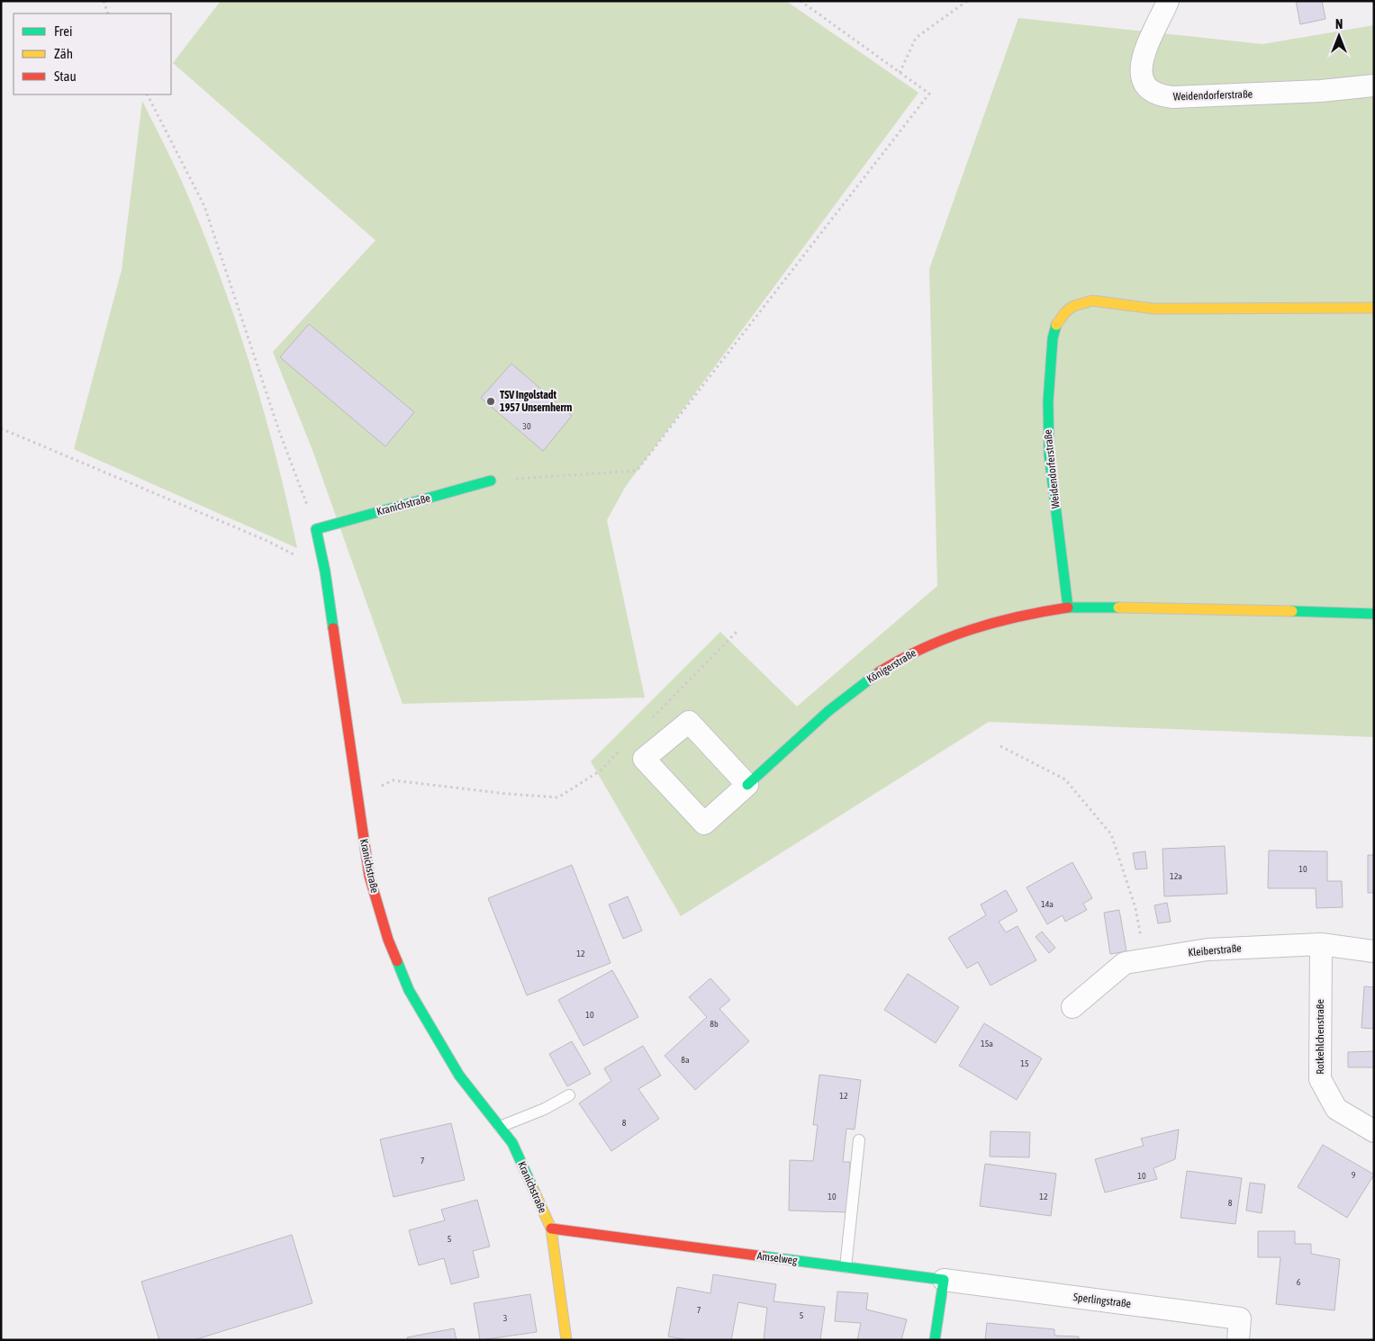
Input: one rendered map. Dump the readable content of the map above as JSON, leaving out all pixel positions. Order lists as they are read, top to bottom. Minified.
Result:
{"streets":{"street":["Weidendorferstraße","Kranichstraße","Königerstraße","Kleiberstraße","Rotkehlchenstraße","Amselweg","Sperlingstraße"]},"crossings":[["Weidendorferstraße","Königerstraße"],["Kranichstraße","Amselweg"],["Kleiberstraße","Rotkehlchenstraße"],["Amselweg","Sperlingstraße"]],"places":["TSV Ingolstadt 1957 Unsernherrn"],"house_numbers":["30","10","12a","14a","12","10","8b","15a","8a","15","12","8","7","9","10","10","12","8","5","6","7","5","3"],"legend":["Frei","Zäh","Stau"],"north":"top"}
